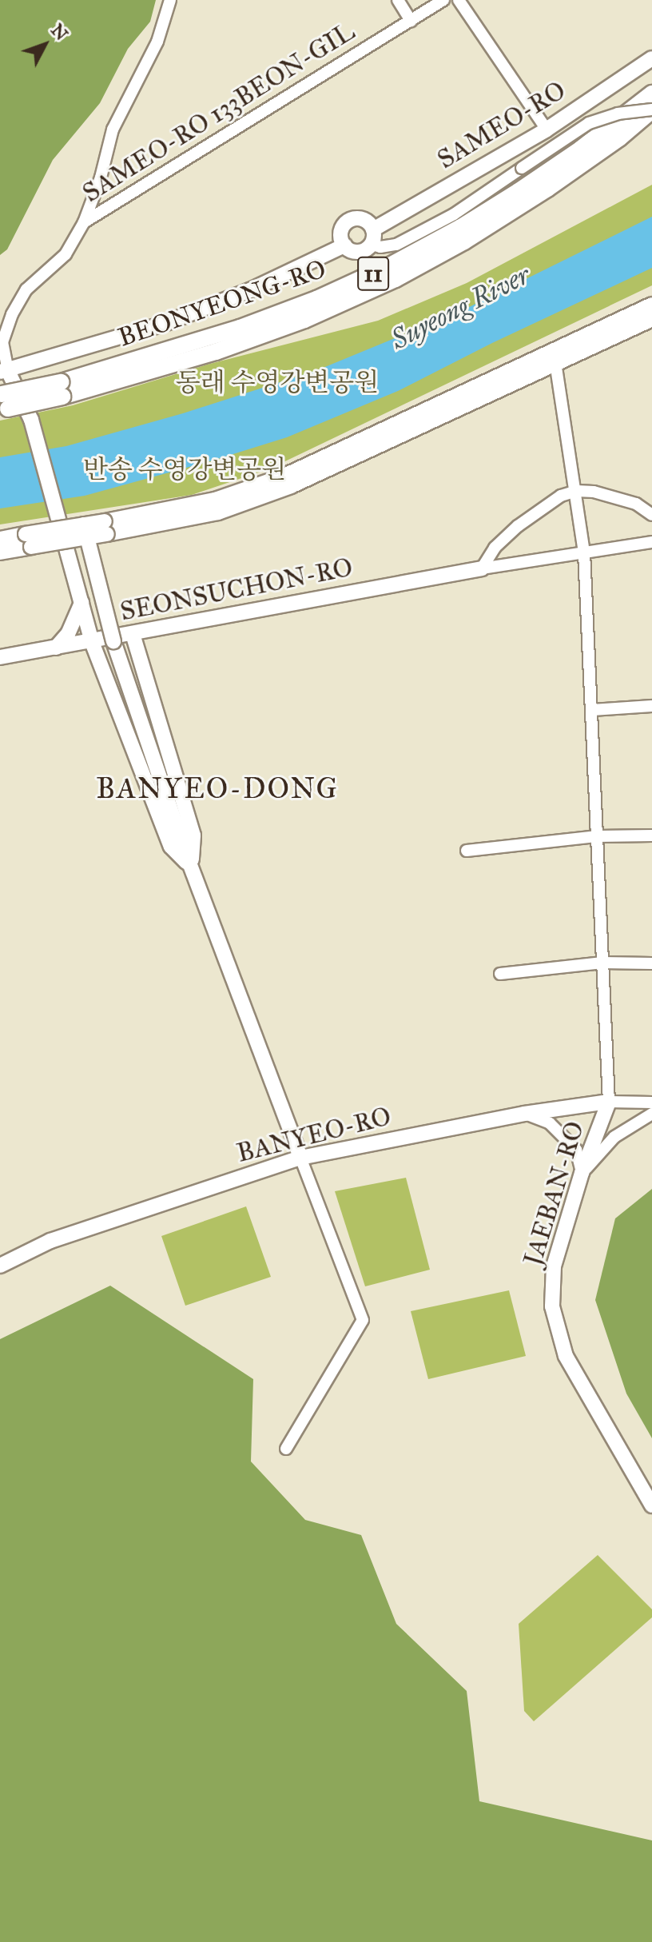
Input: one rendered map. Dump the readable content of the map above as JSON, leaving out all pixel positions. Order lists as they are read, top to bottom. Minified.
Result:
{"streets":{"highway":["11","BEONYEONG-RO"],"main road":["SAMEO-RO","SEONSUCHON-RO","BANYEO-RO","JAEBAN-RO"],"street":["SAMEO-RO 133BEON-GIL"]},"crossings":[["11","BEONYEONG-RO"],["BANYEO-RO","JAEBAN-RO"]],"districts":["BANYEO-DONG"],"water":["Suyeong River"],"parks":["동래 수영강변공원","반송 수영강변공원"],"north":"top right"}
